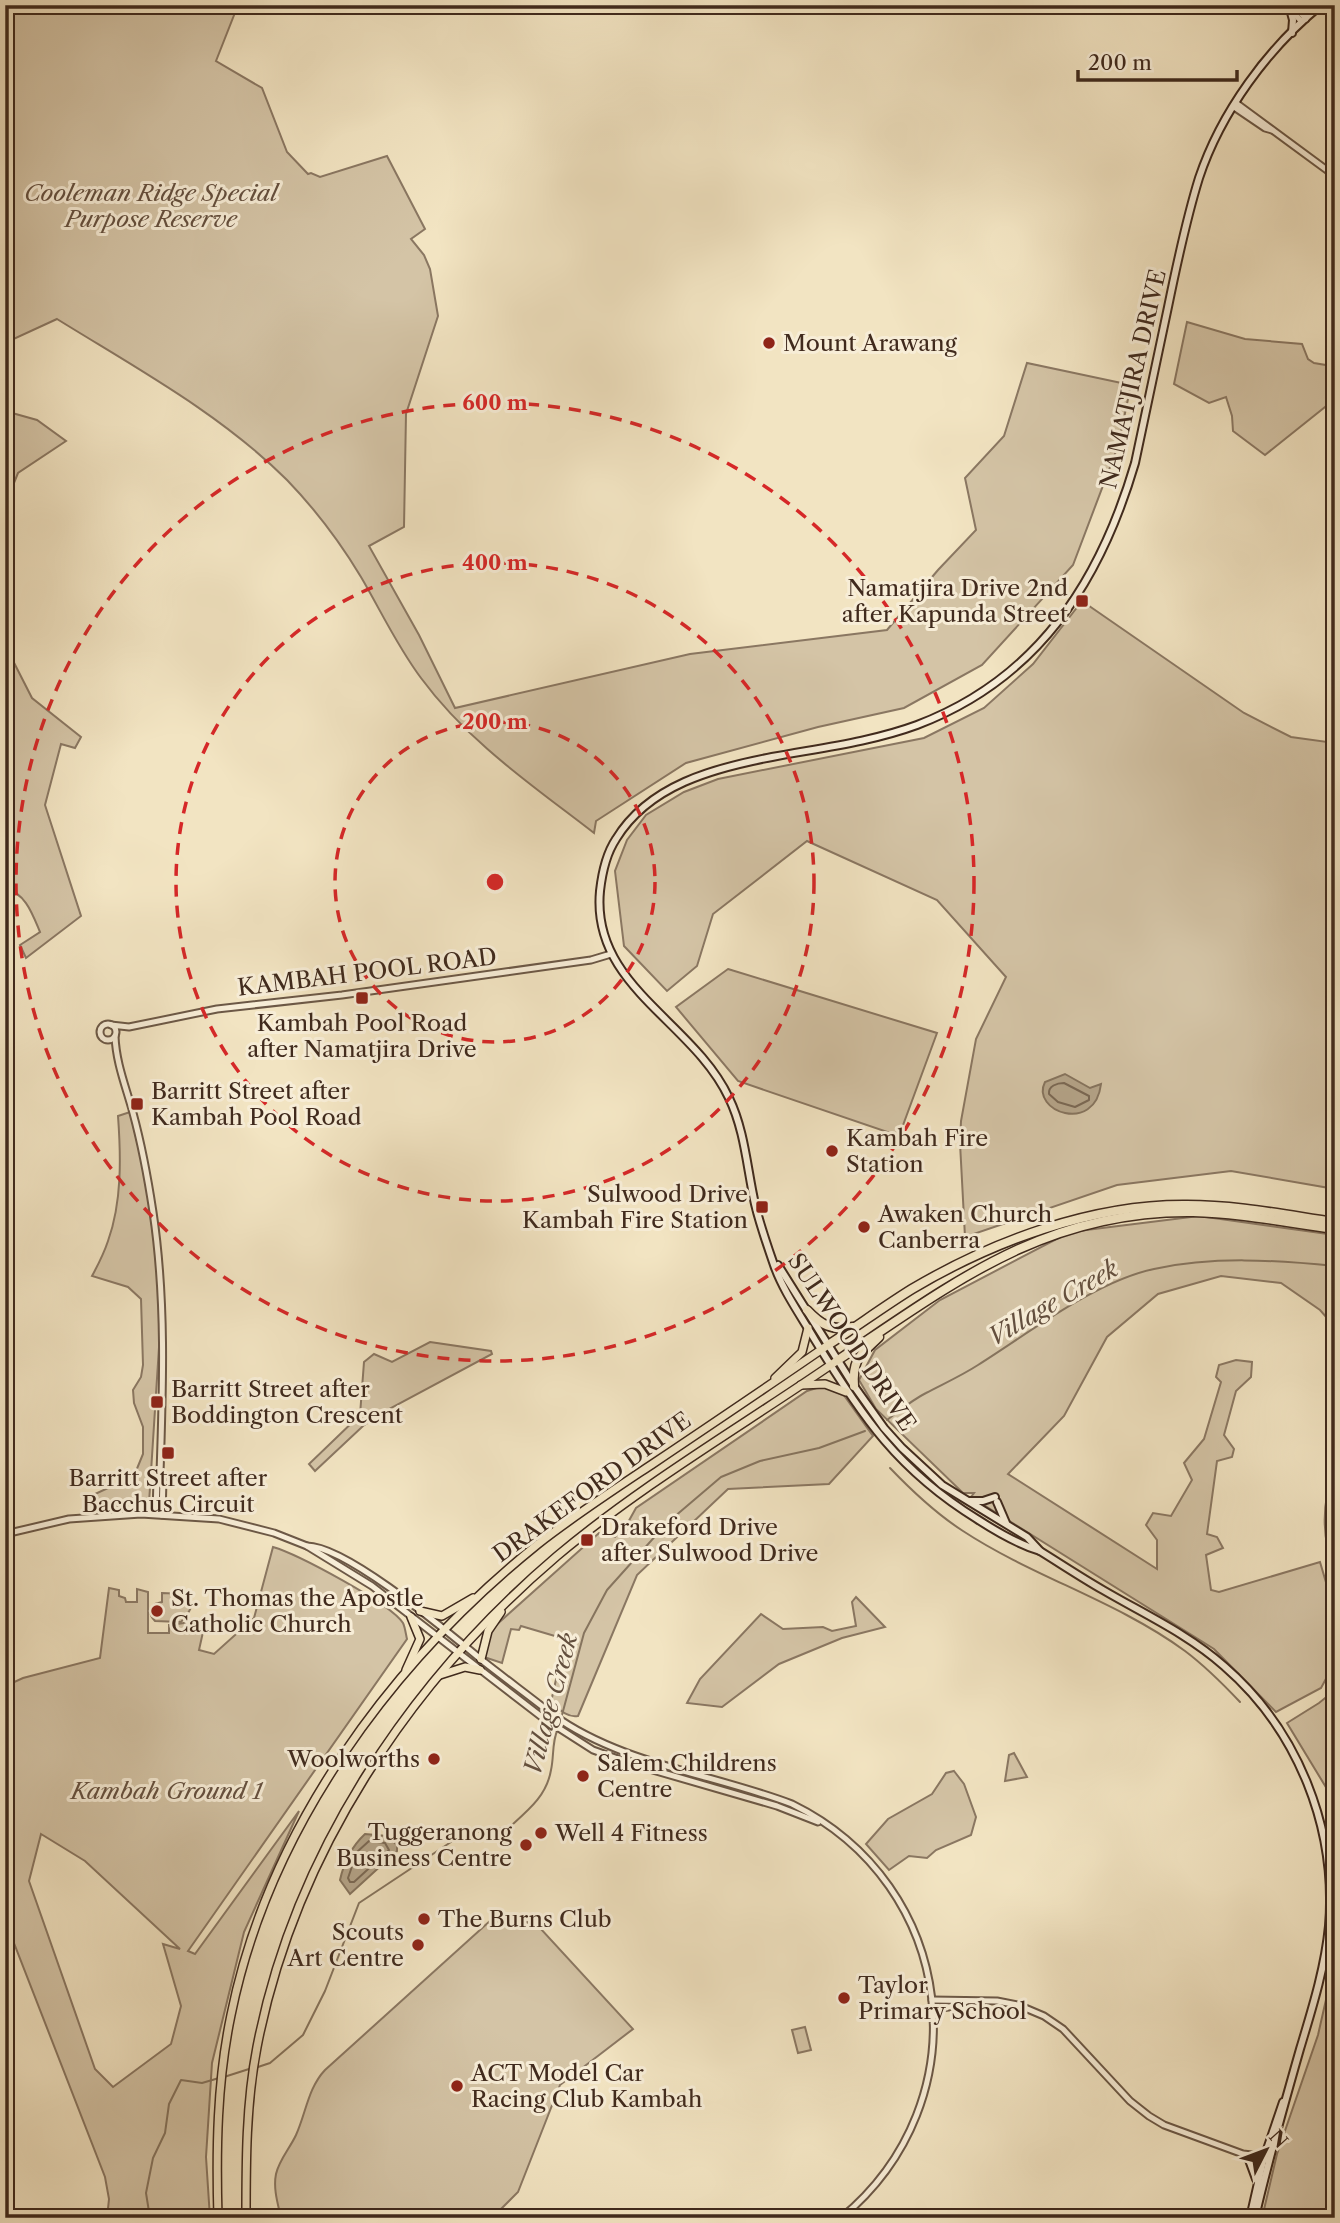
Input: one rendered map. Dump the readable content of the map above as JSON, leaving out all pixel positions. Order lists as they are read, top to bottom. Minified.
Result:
{"streets":{"highway":["DRAKEFORD DRIVE"],"main road":["NAMATJIRA DRIVE","SULWOOD DRIVE"],"street":["KAMBAH POOL ROAD"]},"crossings":[["NAMATJIRA DRIVE","KAMBAH POOL ROAD"],["NAMATJIRA DRIVE","SULWOOD DRIVE"],["KAMBAH POOL ROAD","SULWOOD DRIVE"],["SULWOOD DRIVE","DRAKEFORD DRIVE"]],"water":["Village Creek"],"parks":["Cooleman Ridge Special Purpose Reserve","Kambah Ground 1"],"places":{"other":["Mount Arawang","Kambah Fire Station","Awaken Church Canberra","St. Thomas the Apostle Catholic Church","Woolworths","Salem Childrens Centre","Well 4 Fitness","Tuggeranong Business Centre","The Burns Club","Scouts Art Centre","Taylor Primary School","ACT Model Car Racing Club Kambah"],"transit":["Namatjira Drive 2nd after Kapunda Street","Kambah Pool Road after Namatjira Drive","Barritt Street after Kambah Pool Road","Sulwood Drive Kambah Fire Station","Barritt Street after Boddington Crescent","Barritt Street after Bacchus Circuit","Drakeford Drive after Sulwood Drive"]},"scale_bar":"200 m","north":"top right","rings":["600 m","400 m","200 m"]}
